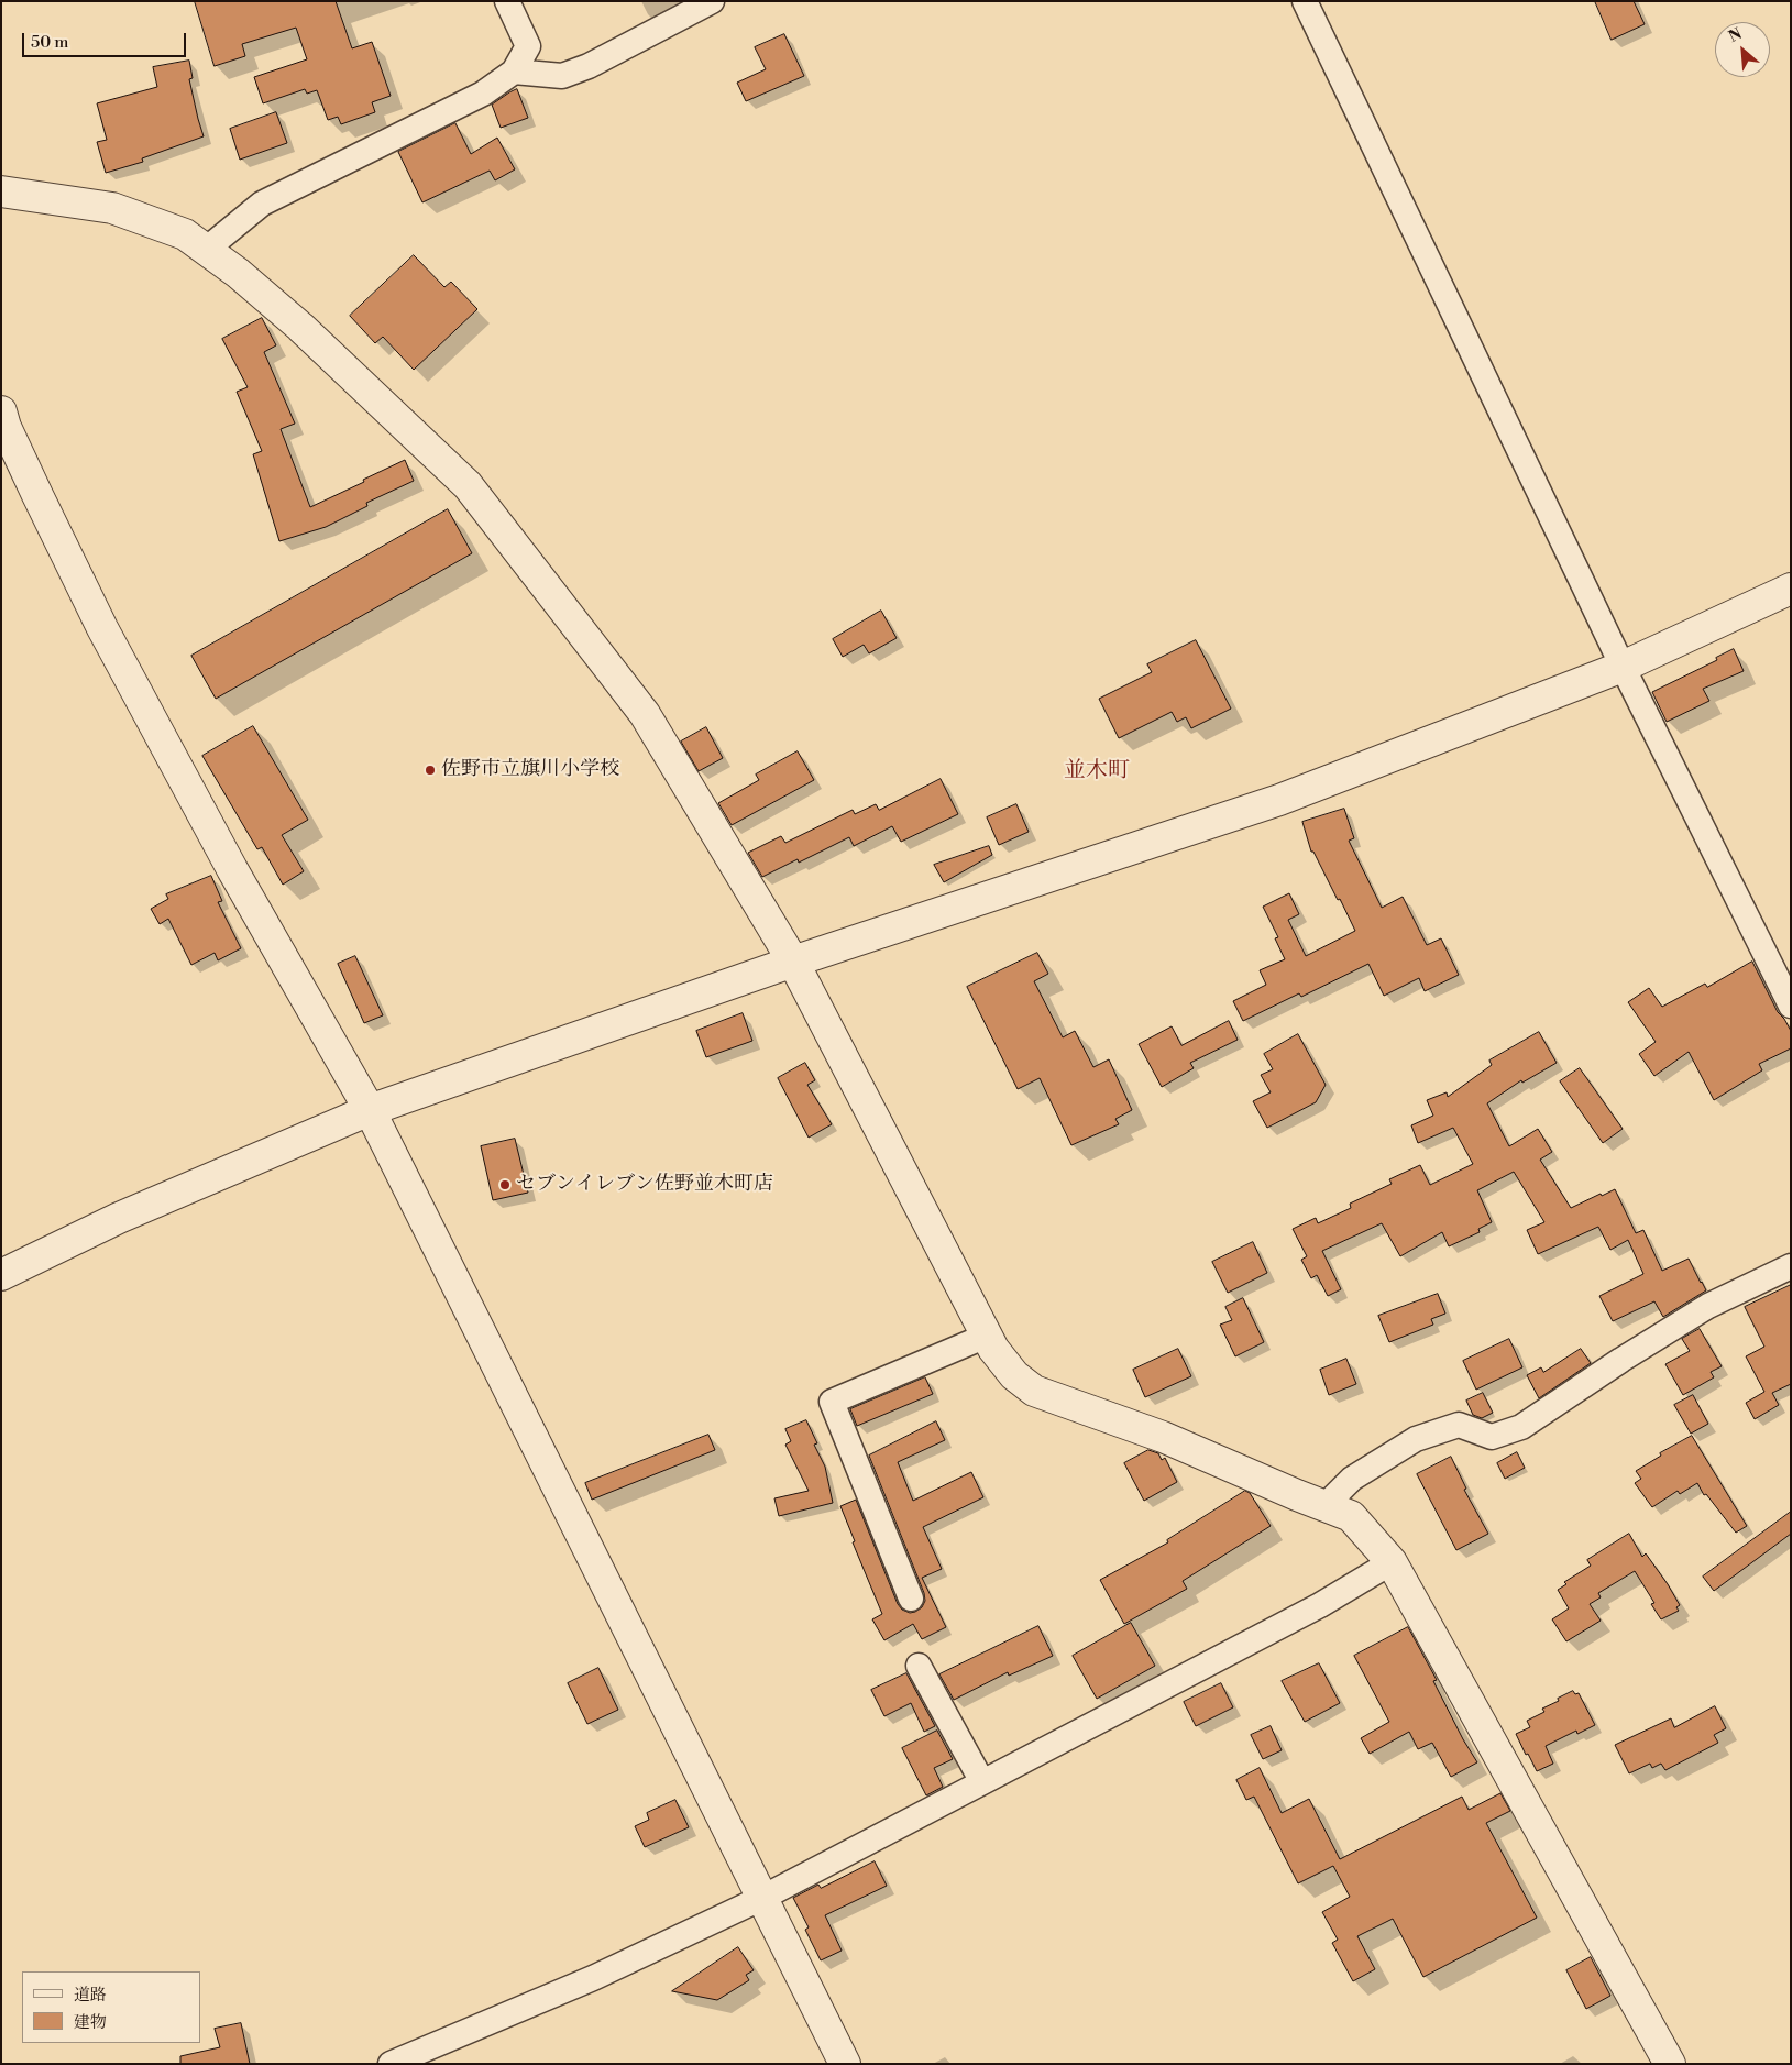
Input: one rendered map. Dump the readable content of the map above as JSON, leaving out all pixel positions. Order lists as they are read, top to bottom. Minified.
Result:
{"districts":["並木町"],"places":["佐野市立旗川小学校","セブンイレブン佐野並木町店"],"legend":["道路","建物"],"scale_bar":"50 m","north":"top left"}
